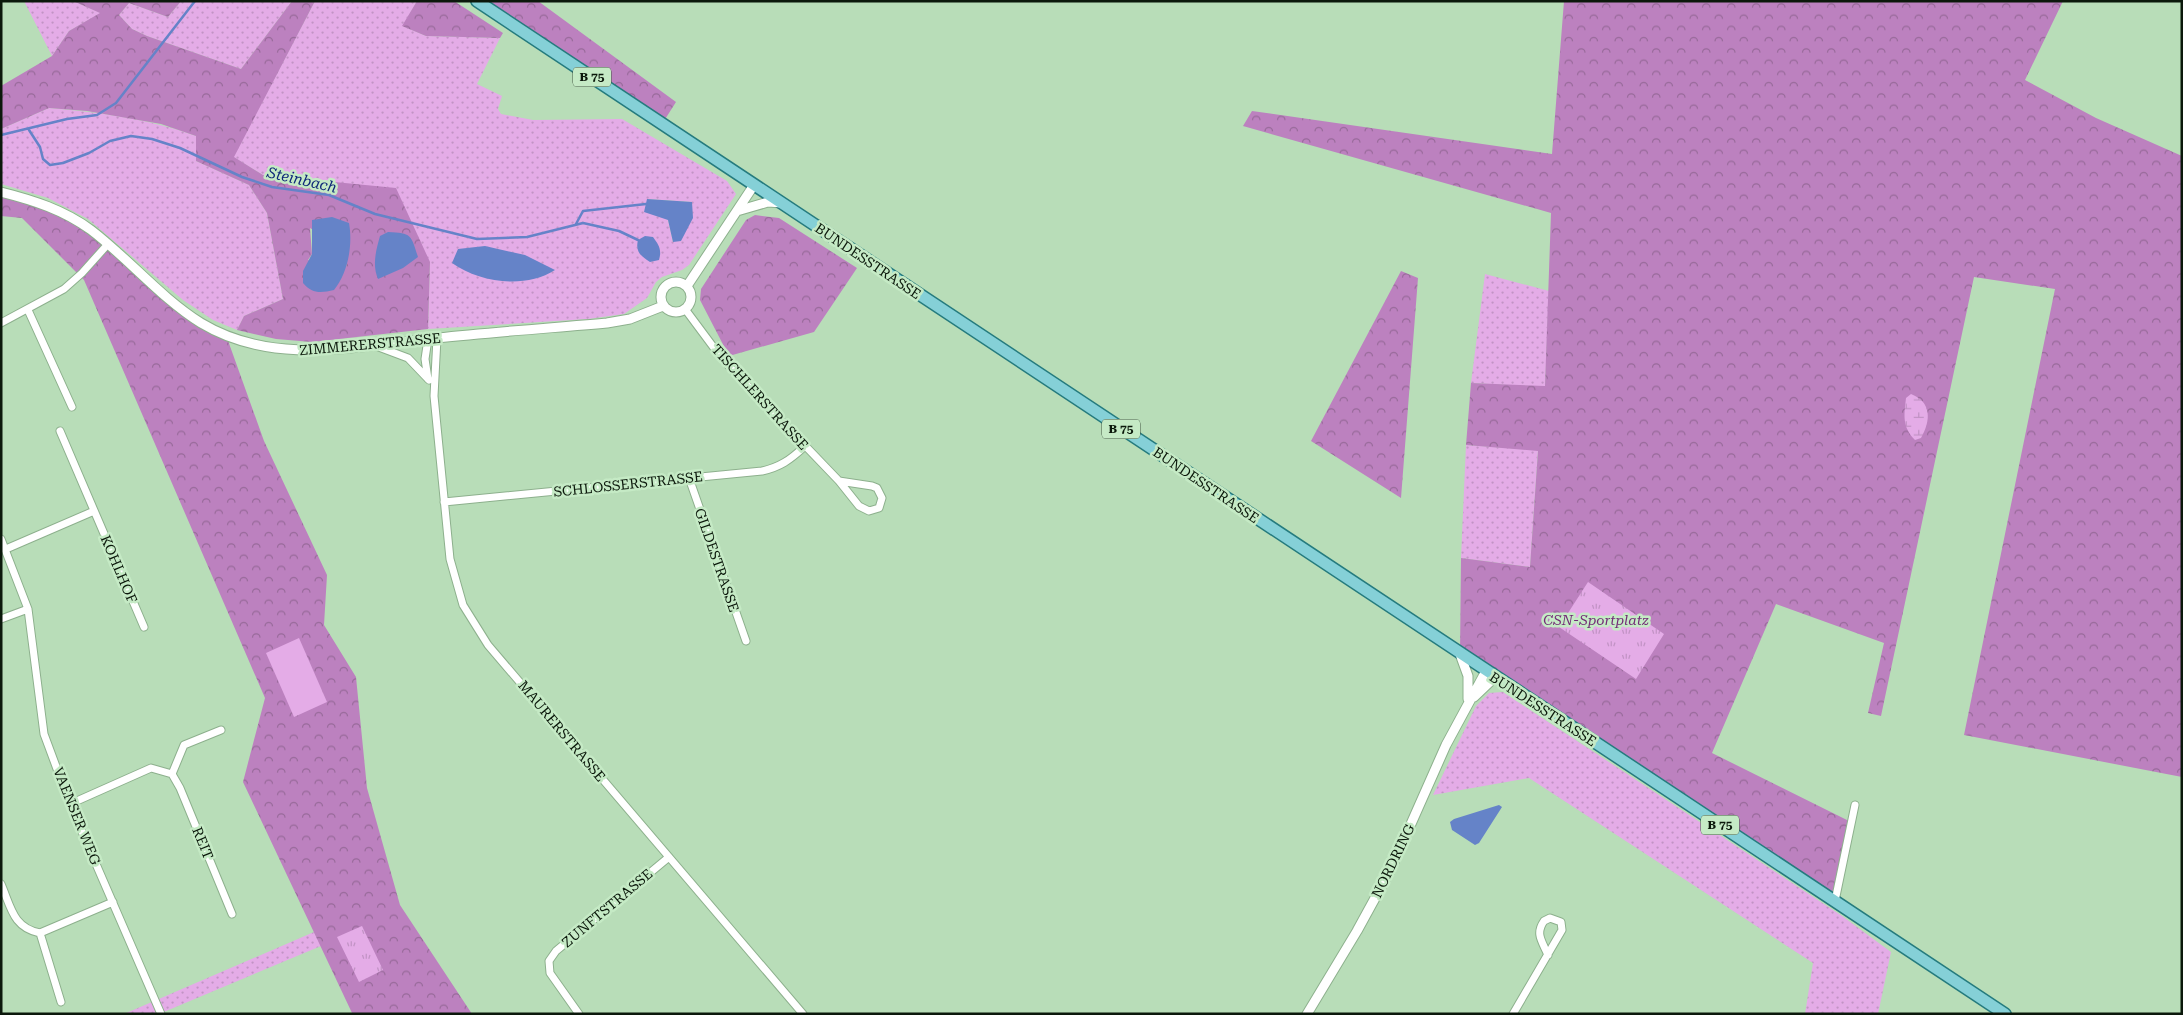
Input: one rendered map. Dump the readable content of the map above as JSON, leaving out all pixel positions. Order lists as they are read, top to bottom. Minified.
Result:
{"streets":{"main road":["B 75","BUNDESSTRASSE"],"street":["ZIMMERERSTRASSE","TISCHLERSTRASSE","SCHLOSSERSTRASSE","GILDESTRASSE","KOHLHOF","MAURERSTRASSE","VAENSER WEG","REIT","NORDRING","ZUNFTSTRASSE"]},"crossings":[["B 75","BUNDESSTRASSE"],["BUNDESSTRASSE","NORDRING"],["ZIMMERERSTRASSE","TISCHLERSTRASSE"],["ZIMMERERSTRASSE","MAURERSTRASSE"],["TISCHLERSTRASSE","SCHLOSSERSTRASSE"],["SCHLOSSERSTRASSE","GILDESTRASSE"],["SCHLOSSERSTRASSE","MAURERSTRASSE"],["MAURERSTRASSE","ZUNFTSTRASSE"]],"water":["Steinbach"],"parks":["CSN-Sportplatz"]}
